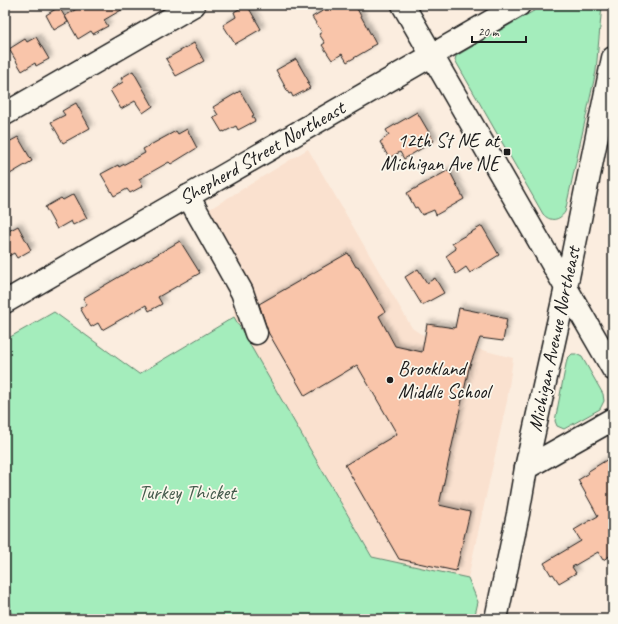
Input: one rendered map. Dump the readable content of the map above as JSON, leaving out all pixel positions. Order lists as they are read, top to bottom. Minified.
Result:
{"streets":{"street":["Shepherd Street Northeast","Michigan Avenue Northeast"]},"parks":["Turkey Thicket"],"places":{"transit":["12th St NE at Michigan Ave NE"],"other":["Brookland Middle School"]},"scale_bar":"20 m"}
